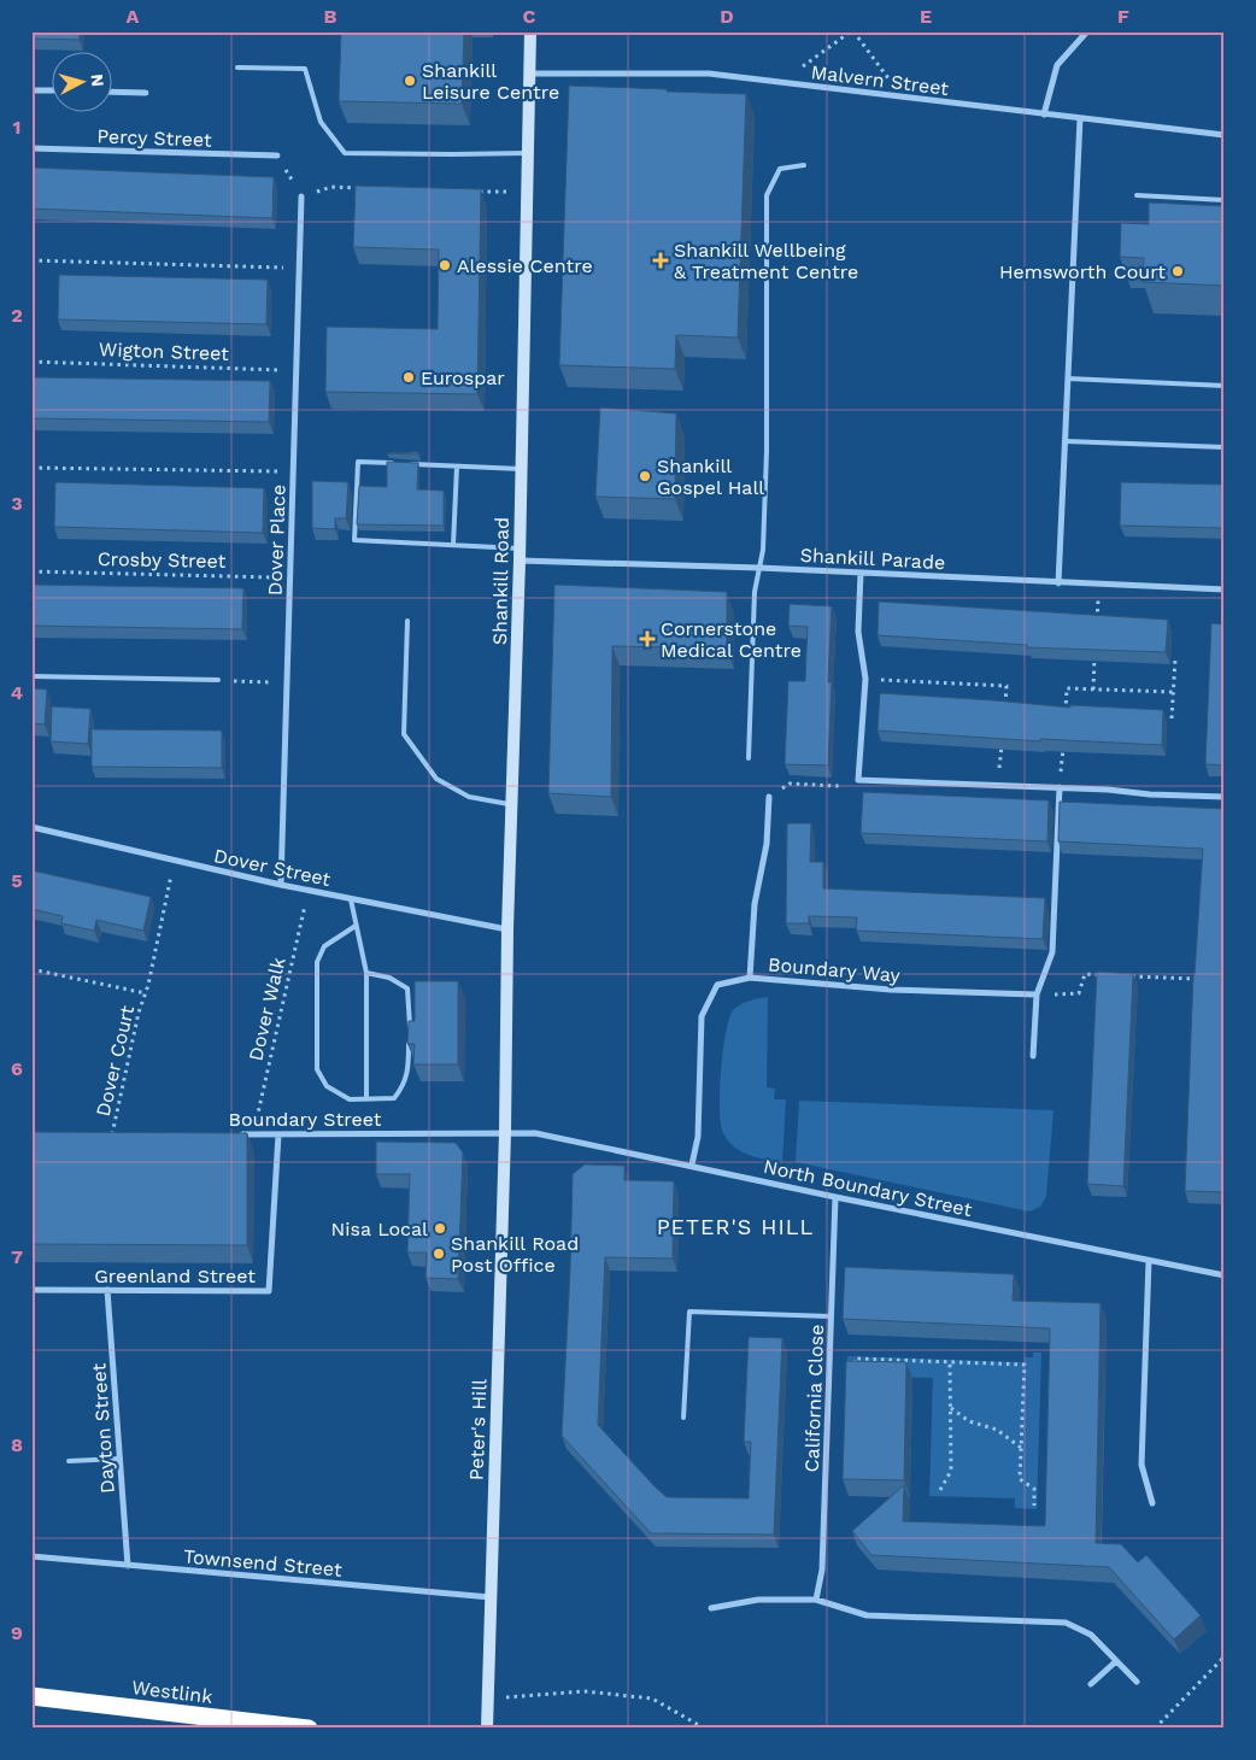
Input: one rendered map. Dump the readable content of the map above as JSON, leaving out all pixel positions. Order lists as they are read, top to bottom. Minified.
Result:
{"streets":{"highway":["Westlink"],"main road":["Shankill Road","Peter's Hill"],"street":["Malvern Street","Percy Street","Dover Place","Shankill Parade","Dover Street","Boundary Way","Boundary Street","North Boundary Street","Greenland Street","California Close","Dayton Street","Townsend Street"],"path":["Wigton Street","Crosby Street","Dover Walk","Dover Court"]},"crossings":[["Malvern Street","Shankill Road"],["Wigton Street","Dover Place"],["Dover Place","Crosby Street"],["Dover Place","Dover Street"],["Shankill Parade","Shankill Road"],["Shankill Road","Dover Street"],["Shankill Road","Boundary Street"],["Shankill Road","North Boundary Street"],["Shankill Road","Peter's Hill"],["Dover Street","Dover Walk"],["Dover Street","Dover Court"],["Dover Walk","Boundary Street"],["Boundary Street","North Boundary Street"],["Boundary Street","Greenland Street"],["Boundary Street","Peter's Hill"],["North Boundary Street","California Close"],["North Boundary Street","Peter's Hill"],["Greenland Street","Dayton Street"],["Dayton Street","Townsend Street"],["Peter's Hill","Townsend Street"]],"districts":["PETER'S HILL"],"places":{"other":["Shankill Leisure Centre","Alessie Centre","Hemsworth Court","Eurospar","Shankill Gospel Hall","Nisa Local","Shankill Road Post Office"],"health":["Shankill Wellbeing & Treatment Centre","Cornerstone Medical Centre"]},"north":"right","grid":{"columns":["A","B","C","D","E","F"],"rows":["1","2","3","4","5","6","7","8","9"]}}
